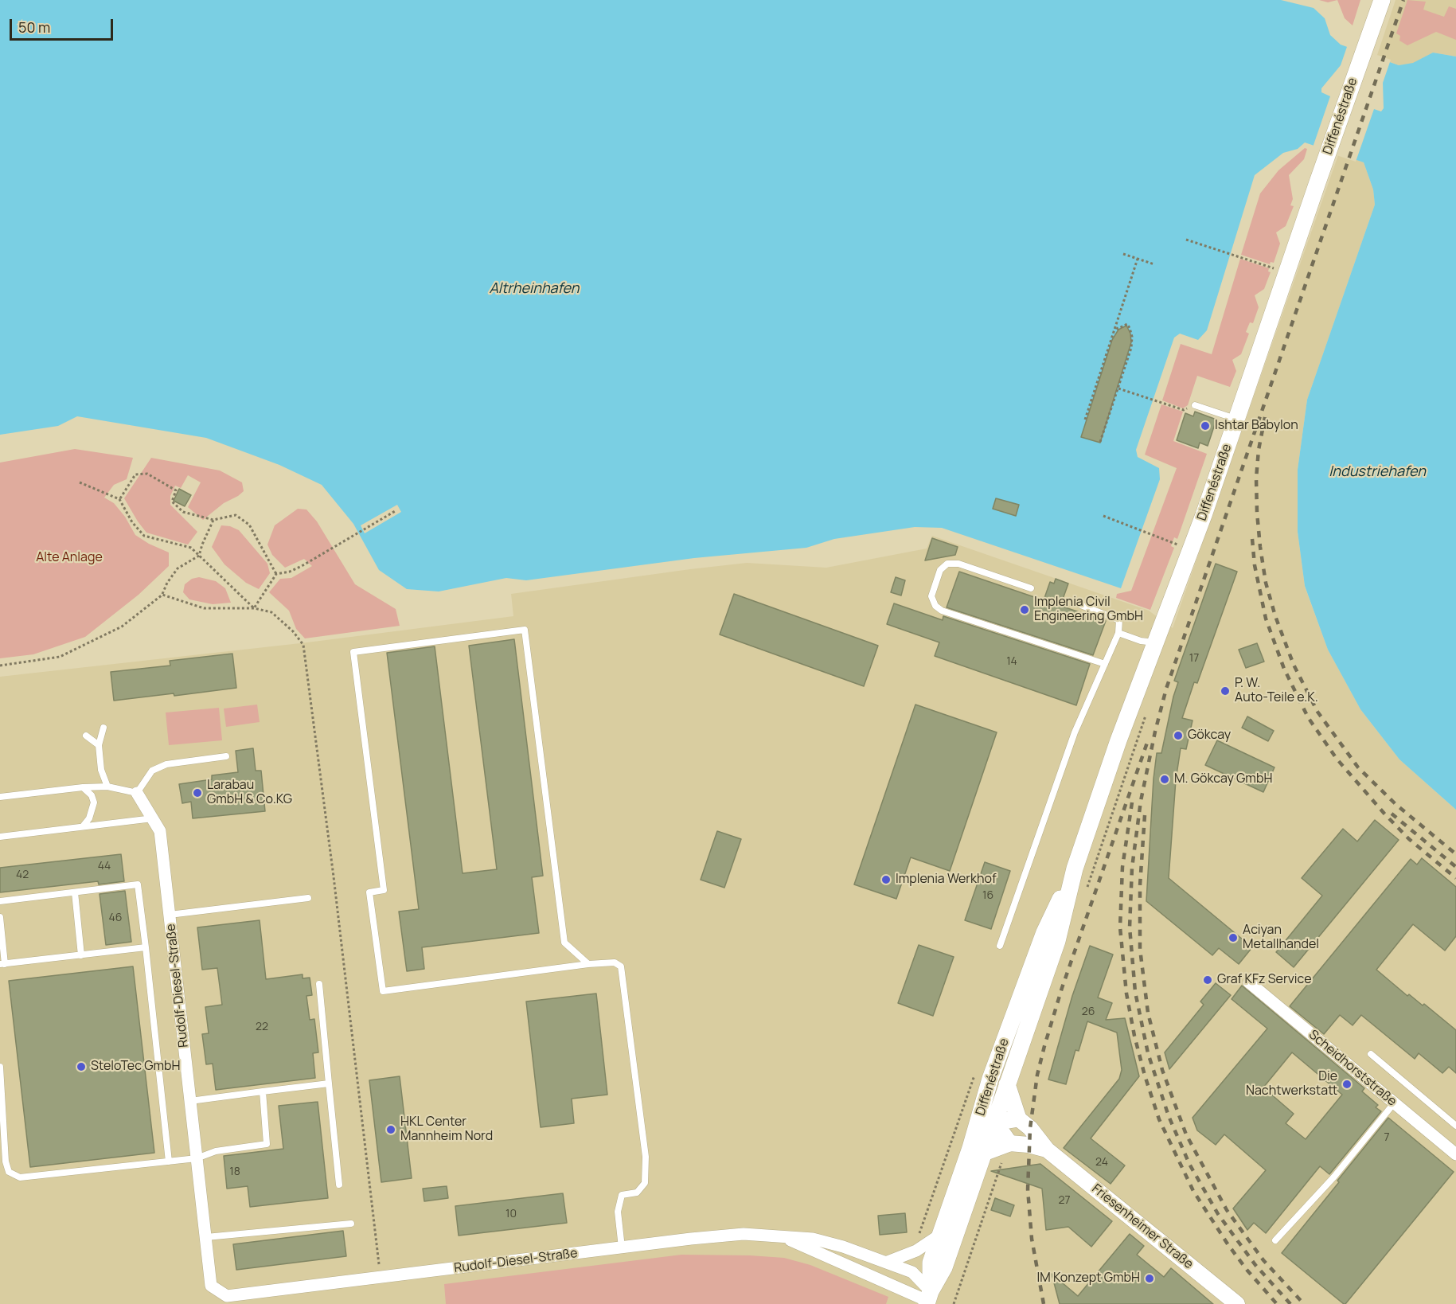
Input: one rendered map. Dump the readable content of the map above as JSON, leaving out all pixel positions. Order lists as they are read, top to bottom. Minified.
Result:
{"streets":{"main road":["Diffenéstraße"],"street":["Rudolf-Diesel-Straße","Scheidhorststraße","Friesenheimer Straße"]},"crossings":[["Diffenéstraße","Rudolf-Diesel-Straße"]],"water":["Altrheinhafen","Industriehafen"],"parks":["Alte Anlage"],"places":["Ishtar Babylon","Implenia Civil Engineering GmbH","P. W. Auto-Teile e.K.","Gökcay","M. Gökcay GmbH","Larabau GmbH & Co.KG","Implenia Werkhof","Aciyan Metallhandel","Graf KFz Service","SteloTec GmbH","Die Nachtwerkstatt","HKL Center Mannheim Nord","IM Konzept GmbH"],"house_numbers":["17","14","44","42","16","46","26","22","7","24","18","27","10"],"scale_bar":"50 m"}
